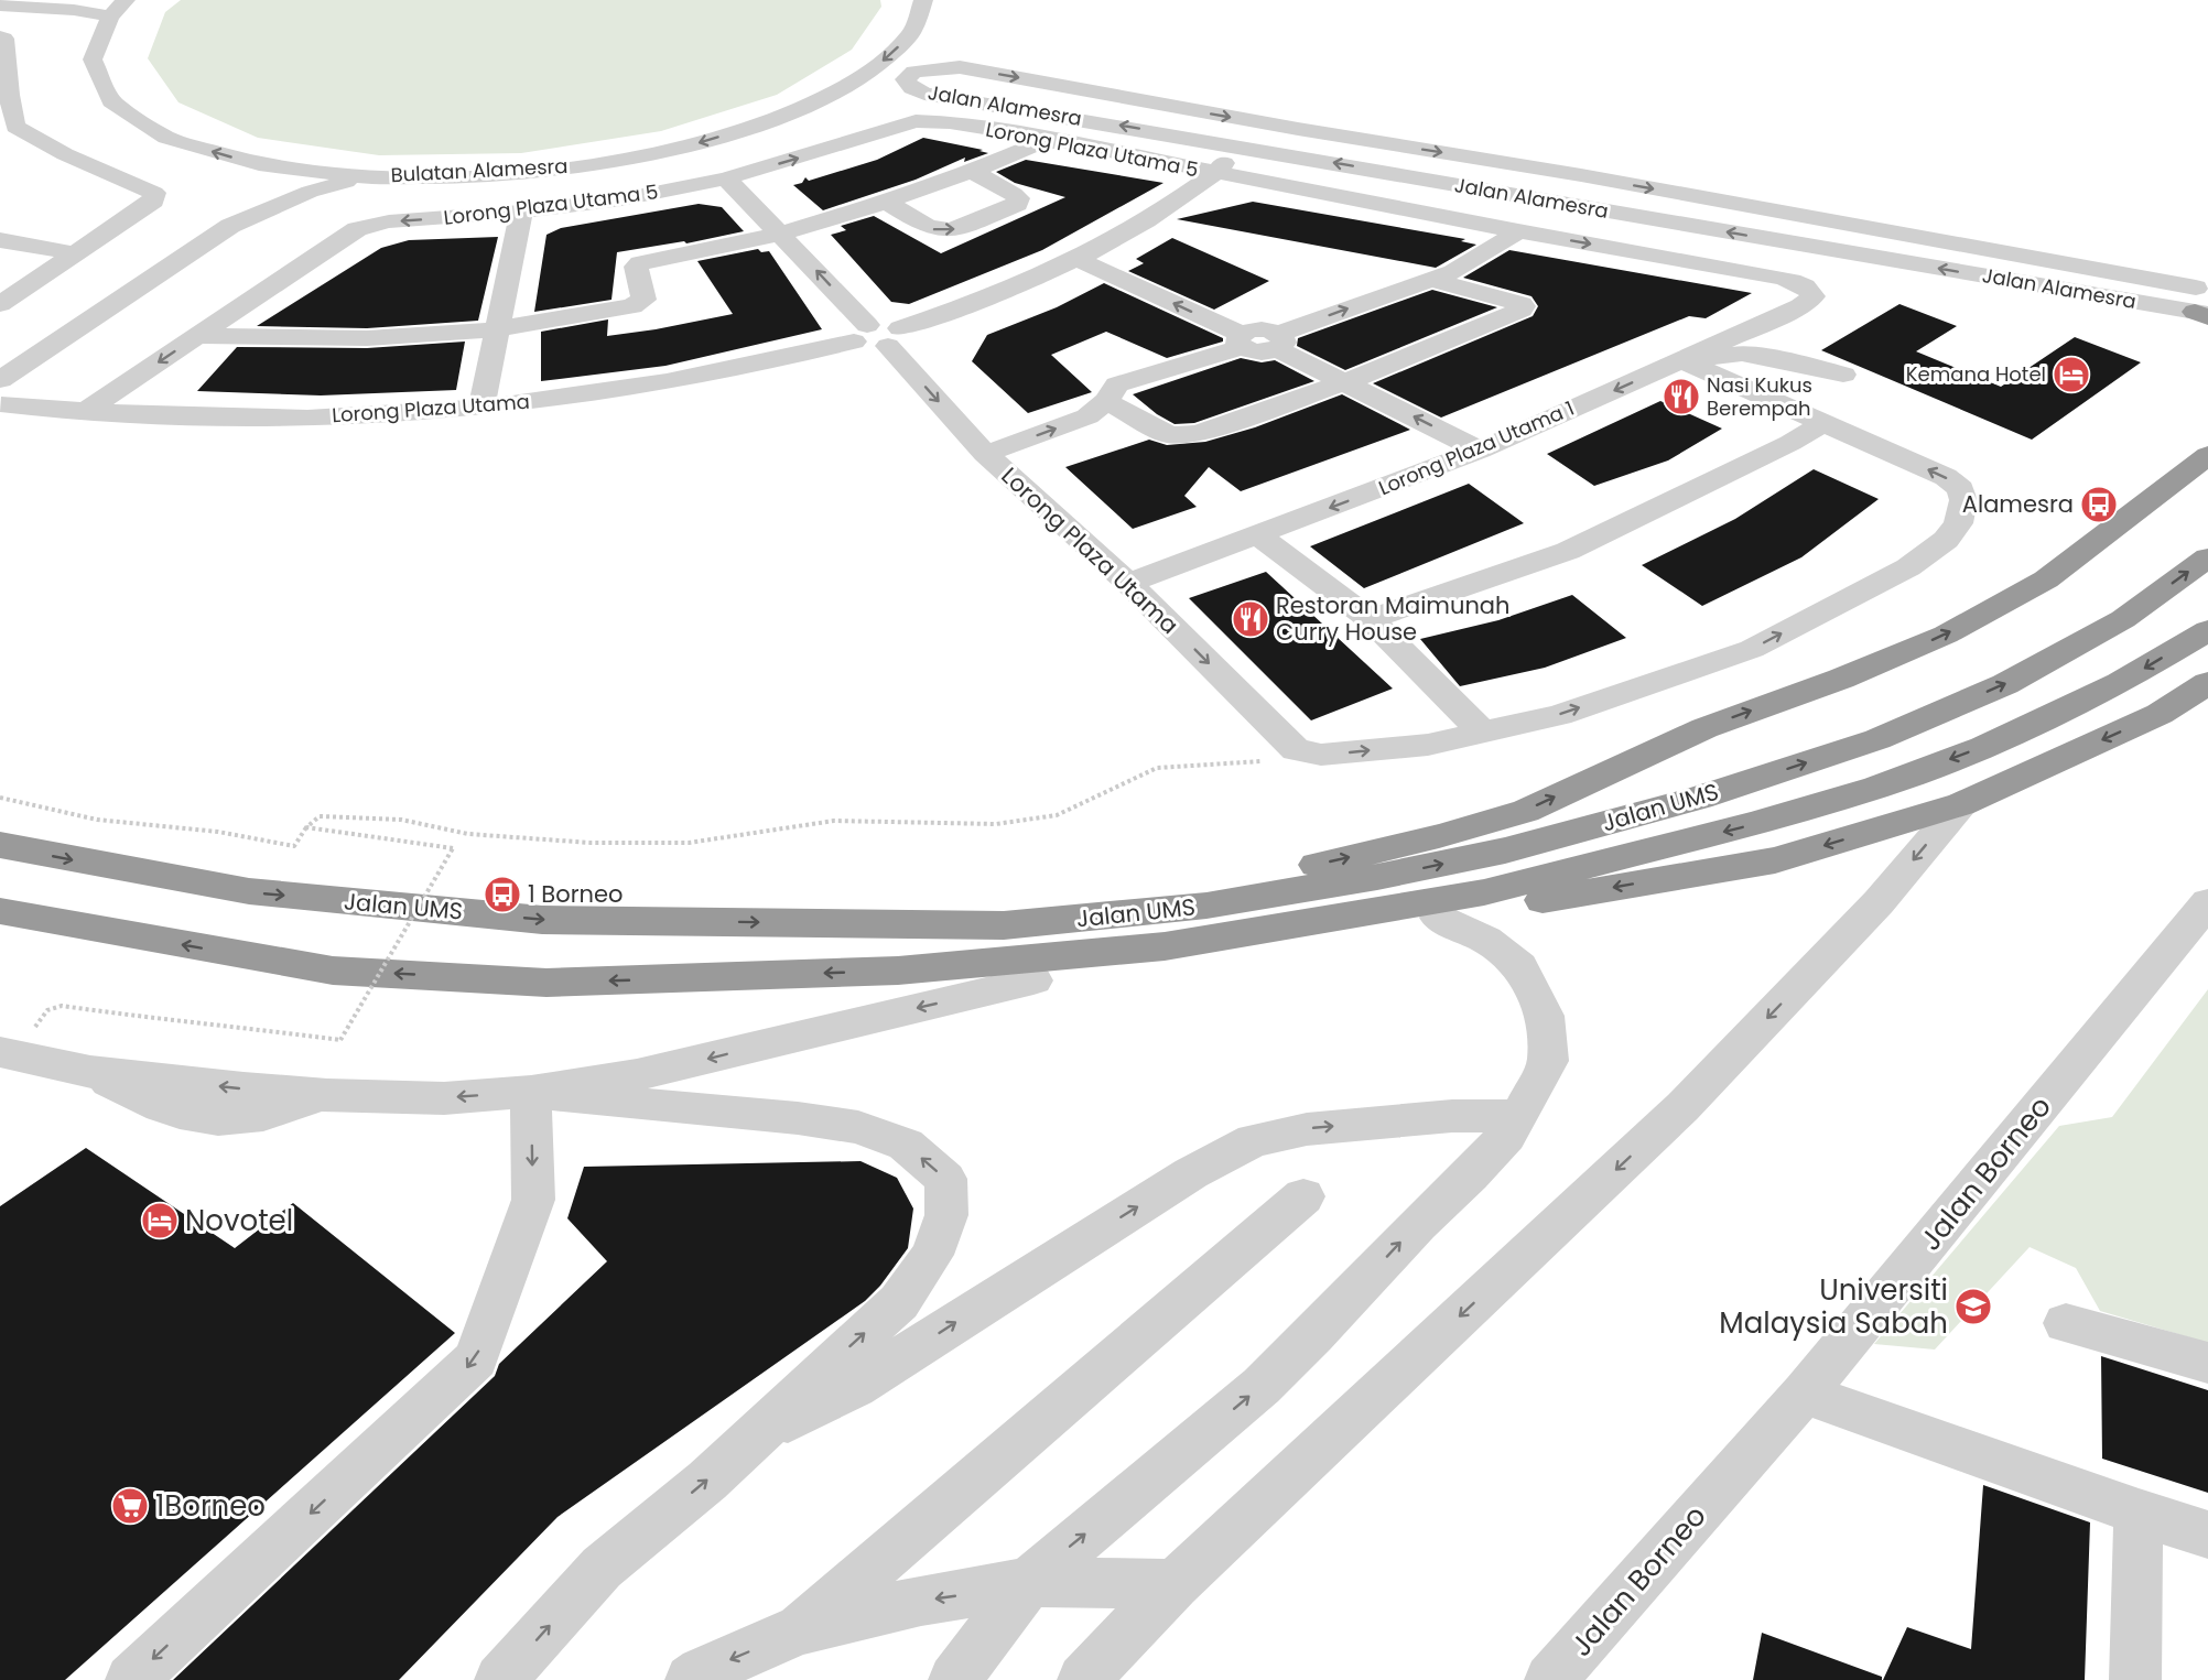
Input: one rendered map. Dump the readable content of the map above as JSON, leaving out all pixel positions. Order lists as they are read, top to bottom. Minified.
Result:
{"streets":{"highway":["Jalan UMS"],"street":["Jalan Alamesra","Lorong Plaza Utama 5","Bulatan Alamesra","Lorong Plaza Utama","Lorong Plaza Utama 1","Jalan Borneo"]},"crossings":[["Lorong Plaza Utama 5","Lorong Plaza Utama"],["Lorong Plaza Utama 5","Lorong Plaza Utama 1"],["Lorong Plaza Utama","Lorong Plaza Utama 1"]],"places":{"hotel":["Kemana Hotel","Novotel"],"restaurant":["Nasi Kukus Berempah","Restoran Maimunah Curry House"],"bus stop":["Alamesra","1 Borneo"],"school or university":["Universiti Malaysia Sabah"],"supermarket":["1Borneo"]}}
